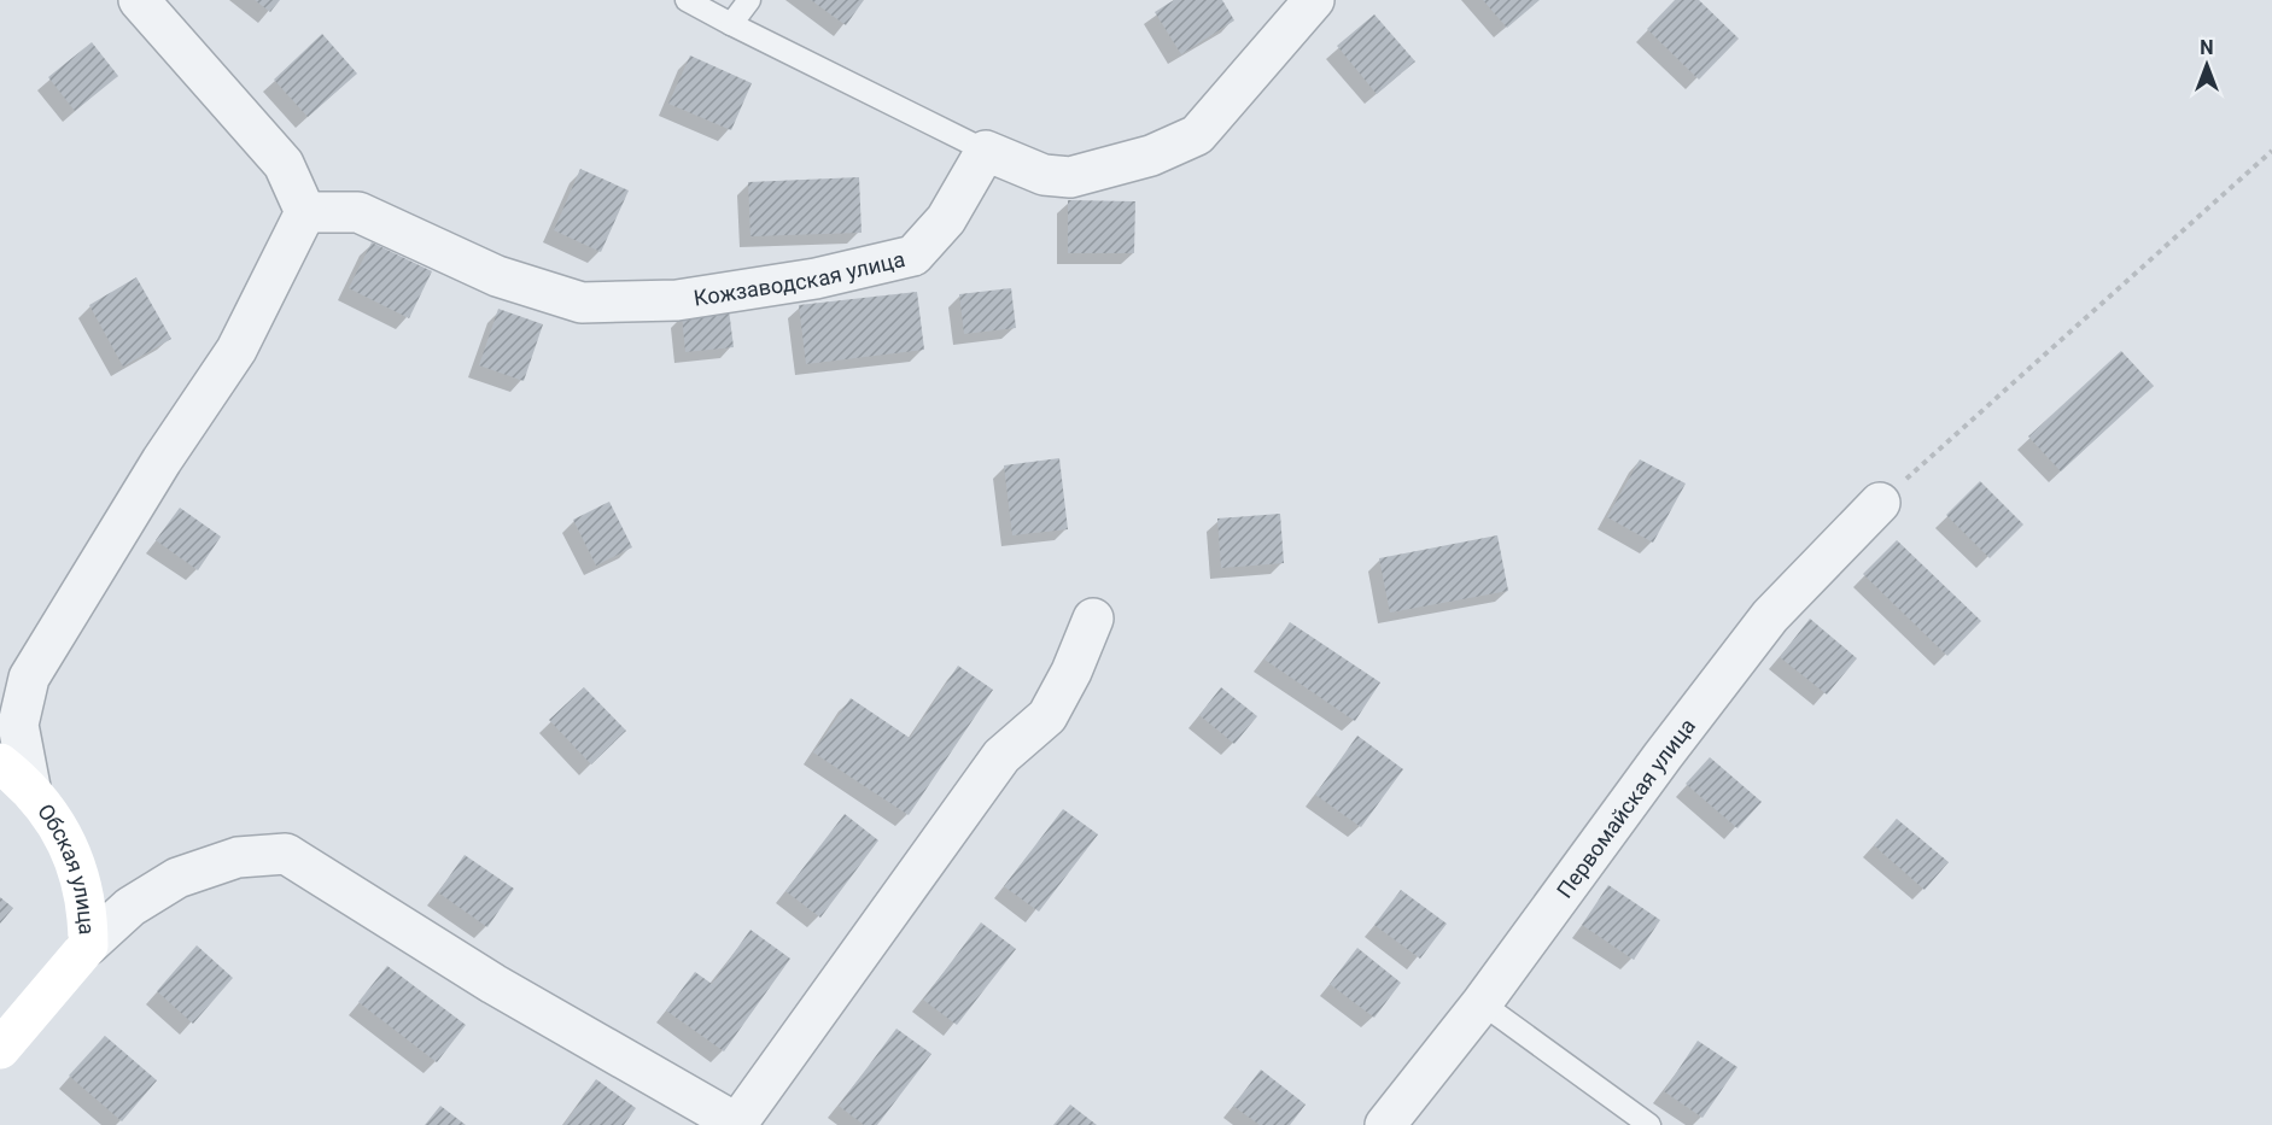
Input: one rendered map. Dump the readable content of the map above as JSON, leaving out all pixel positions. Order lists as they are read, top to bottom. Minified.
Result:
{"streets":{"street":["Кожзаводская улица","Первомайская улица","Обская улица"]},"north":"top"}
